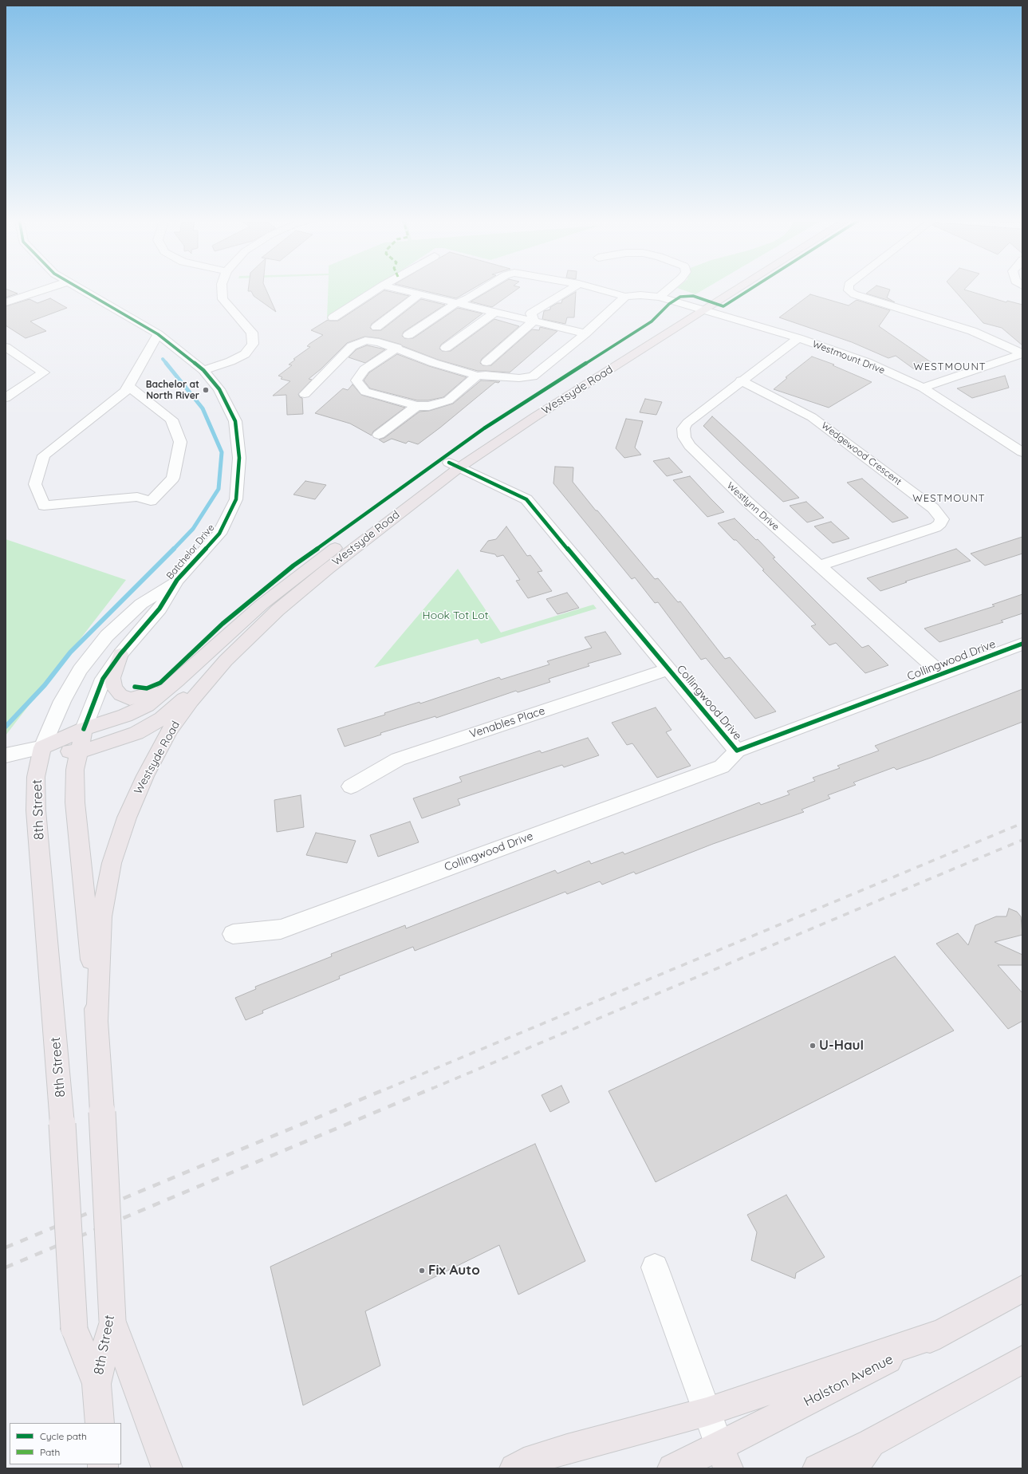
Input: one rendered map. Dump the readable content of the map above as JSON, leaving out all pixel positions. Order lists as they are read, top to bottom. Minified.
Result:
{"streets":{"main road":["Westsyde Road","Batchelor Drive","8th Street","Halston Avenue"],"street":["Westmount Drive","Wedgewood Crescent","Westlynn Drive","Collingwood Drive","Venables Place"]},"crossings":[["Westmount Drive","Westsyde Road"],["Westmount Drive","Westlynn Drive"],["Westsyde Road","Batchelor Drive"],["Westsyde Road","Collingwood Drive"],["Westsyde Road","8th Street"],["Wedgewood Crescent","Westlynn Drive"],["Westlynn Drive","Collingwood Drive"],["Batchelor Drive","8th Street"],["Collingwood Drive","Venables Place"]],"districts":["WESTMOUNT","WESTMOUNT"],"parks":["Hook Tot Lot"],"places":["Bachelor at North River","U-Haul","Fix Auto"],"legend":["Cycle path","Path"]}
